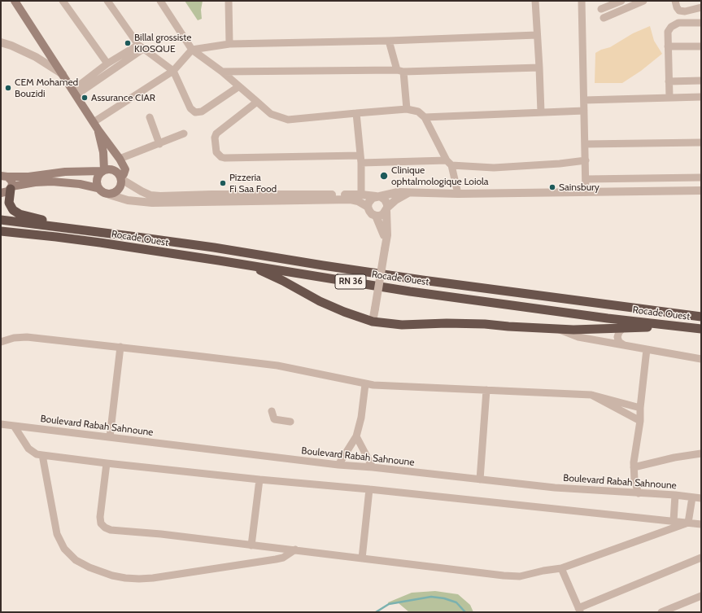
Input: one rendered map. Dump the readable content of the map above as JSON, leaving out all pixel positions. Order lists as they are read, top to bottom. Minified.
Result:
{"streets":{"highway":["Rocade Ouest","RN 36"],"street":["Boulevard Rabah Sahnoune"]},"places":["Billal grossiste KIOSQUE","CEM Mohamed Bouzidi","Assurance CIAR","Clinique ophtalmologique Loiola","Pizzeria Fi Saa Food","Sainsbury"]}
